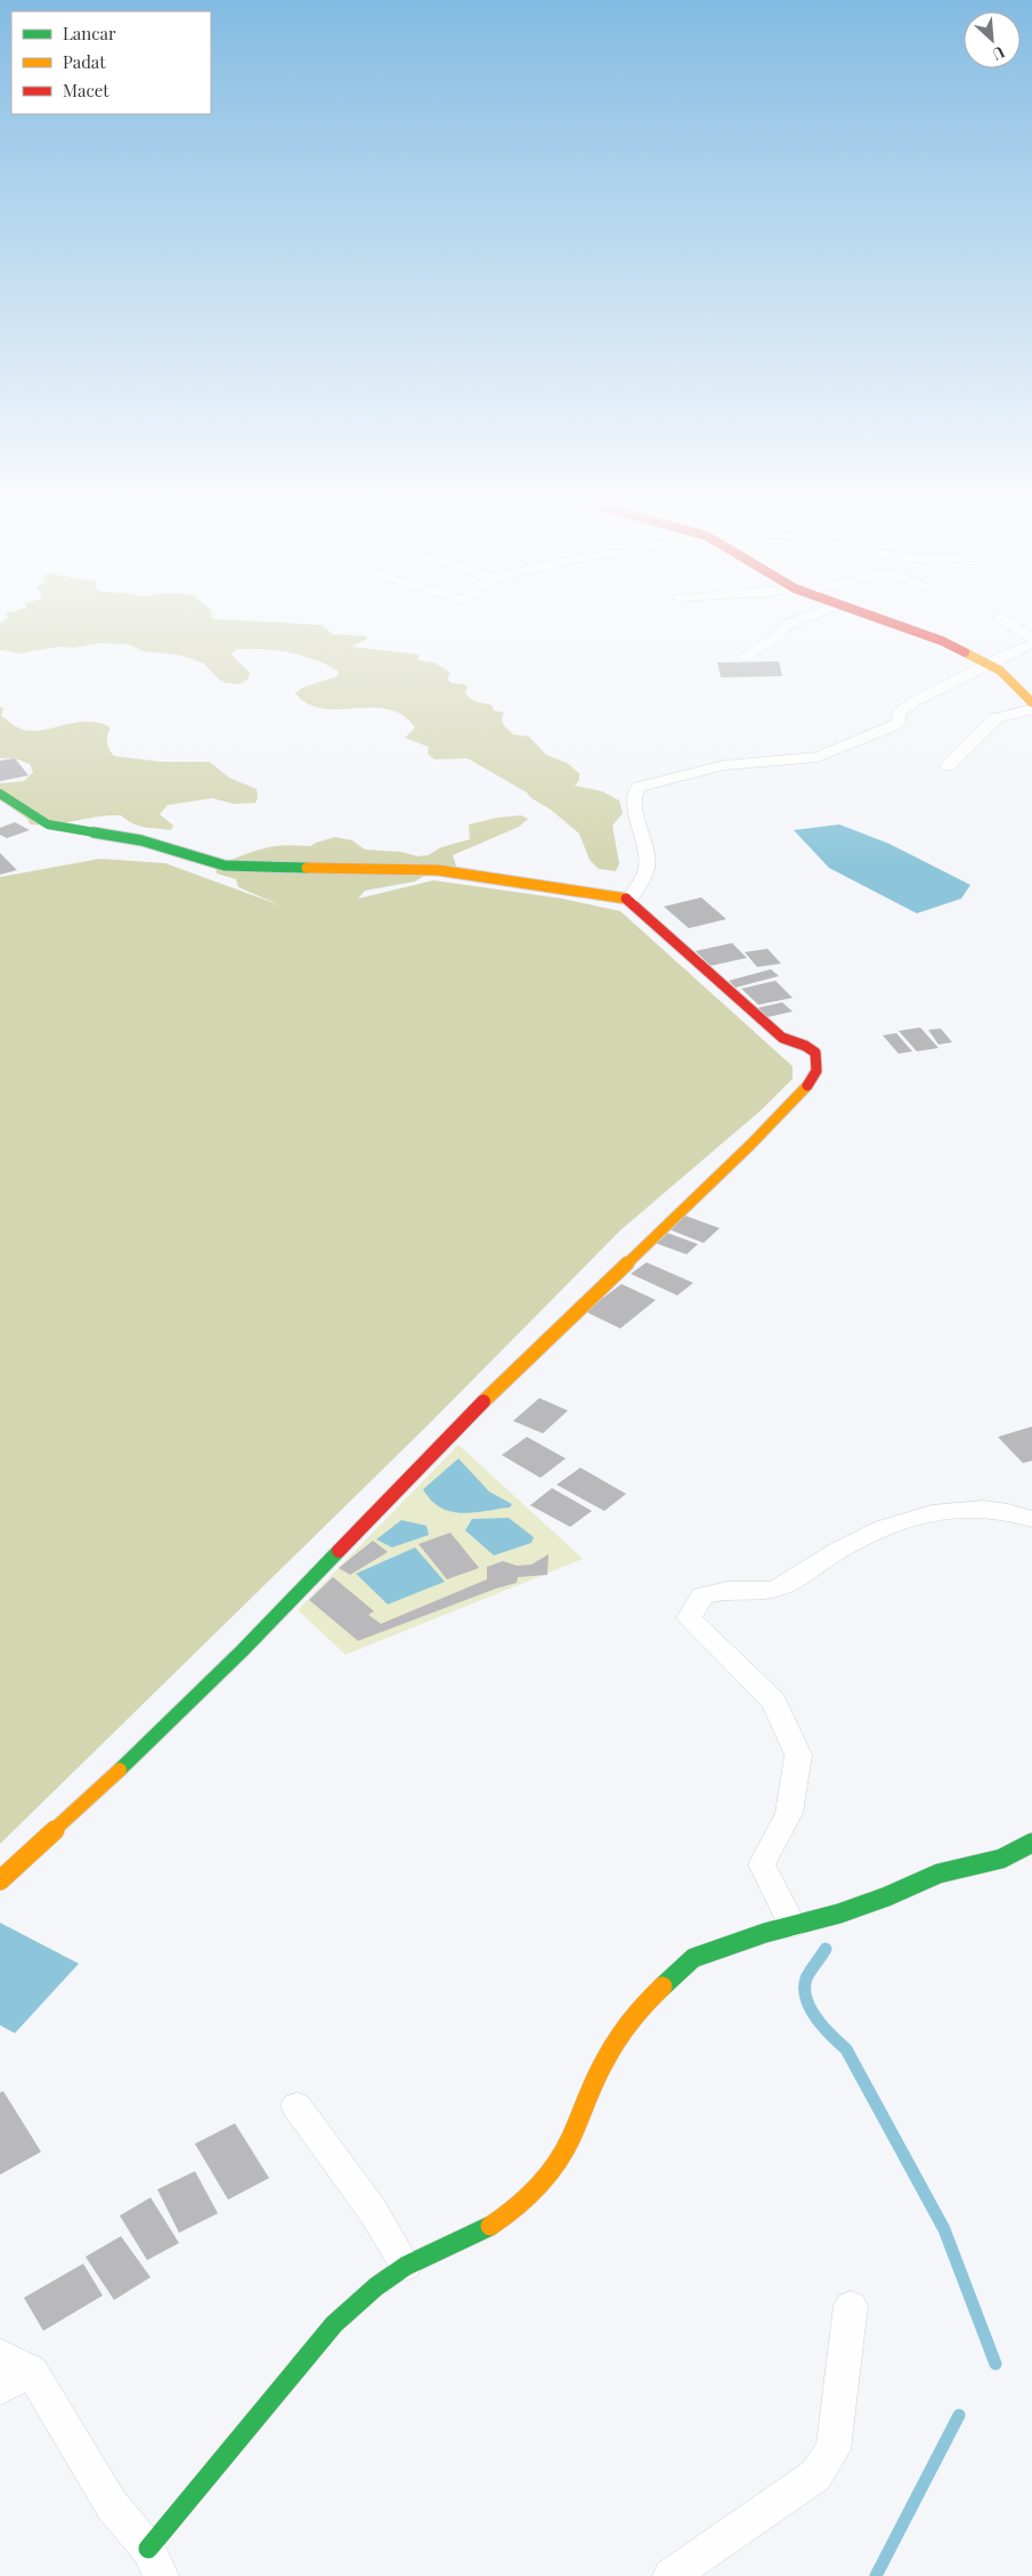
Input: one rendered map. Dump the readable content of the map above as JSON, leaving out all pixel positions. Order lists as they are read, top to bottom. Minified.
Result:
{"legend":["Lancar","Padat","Macet"],"north":"bottom right"}
